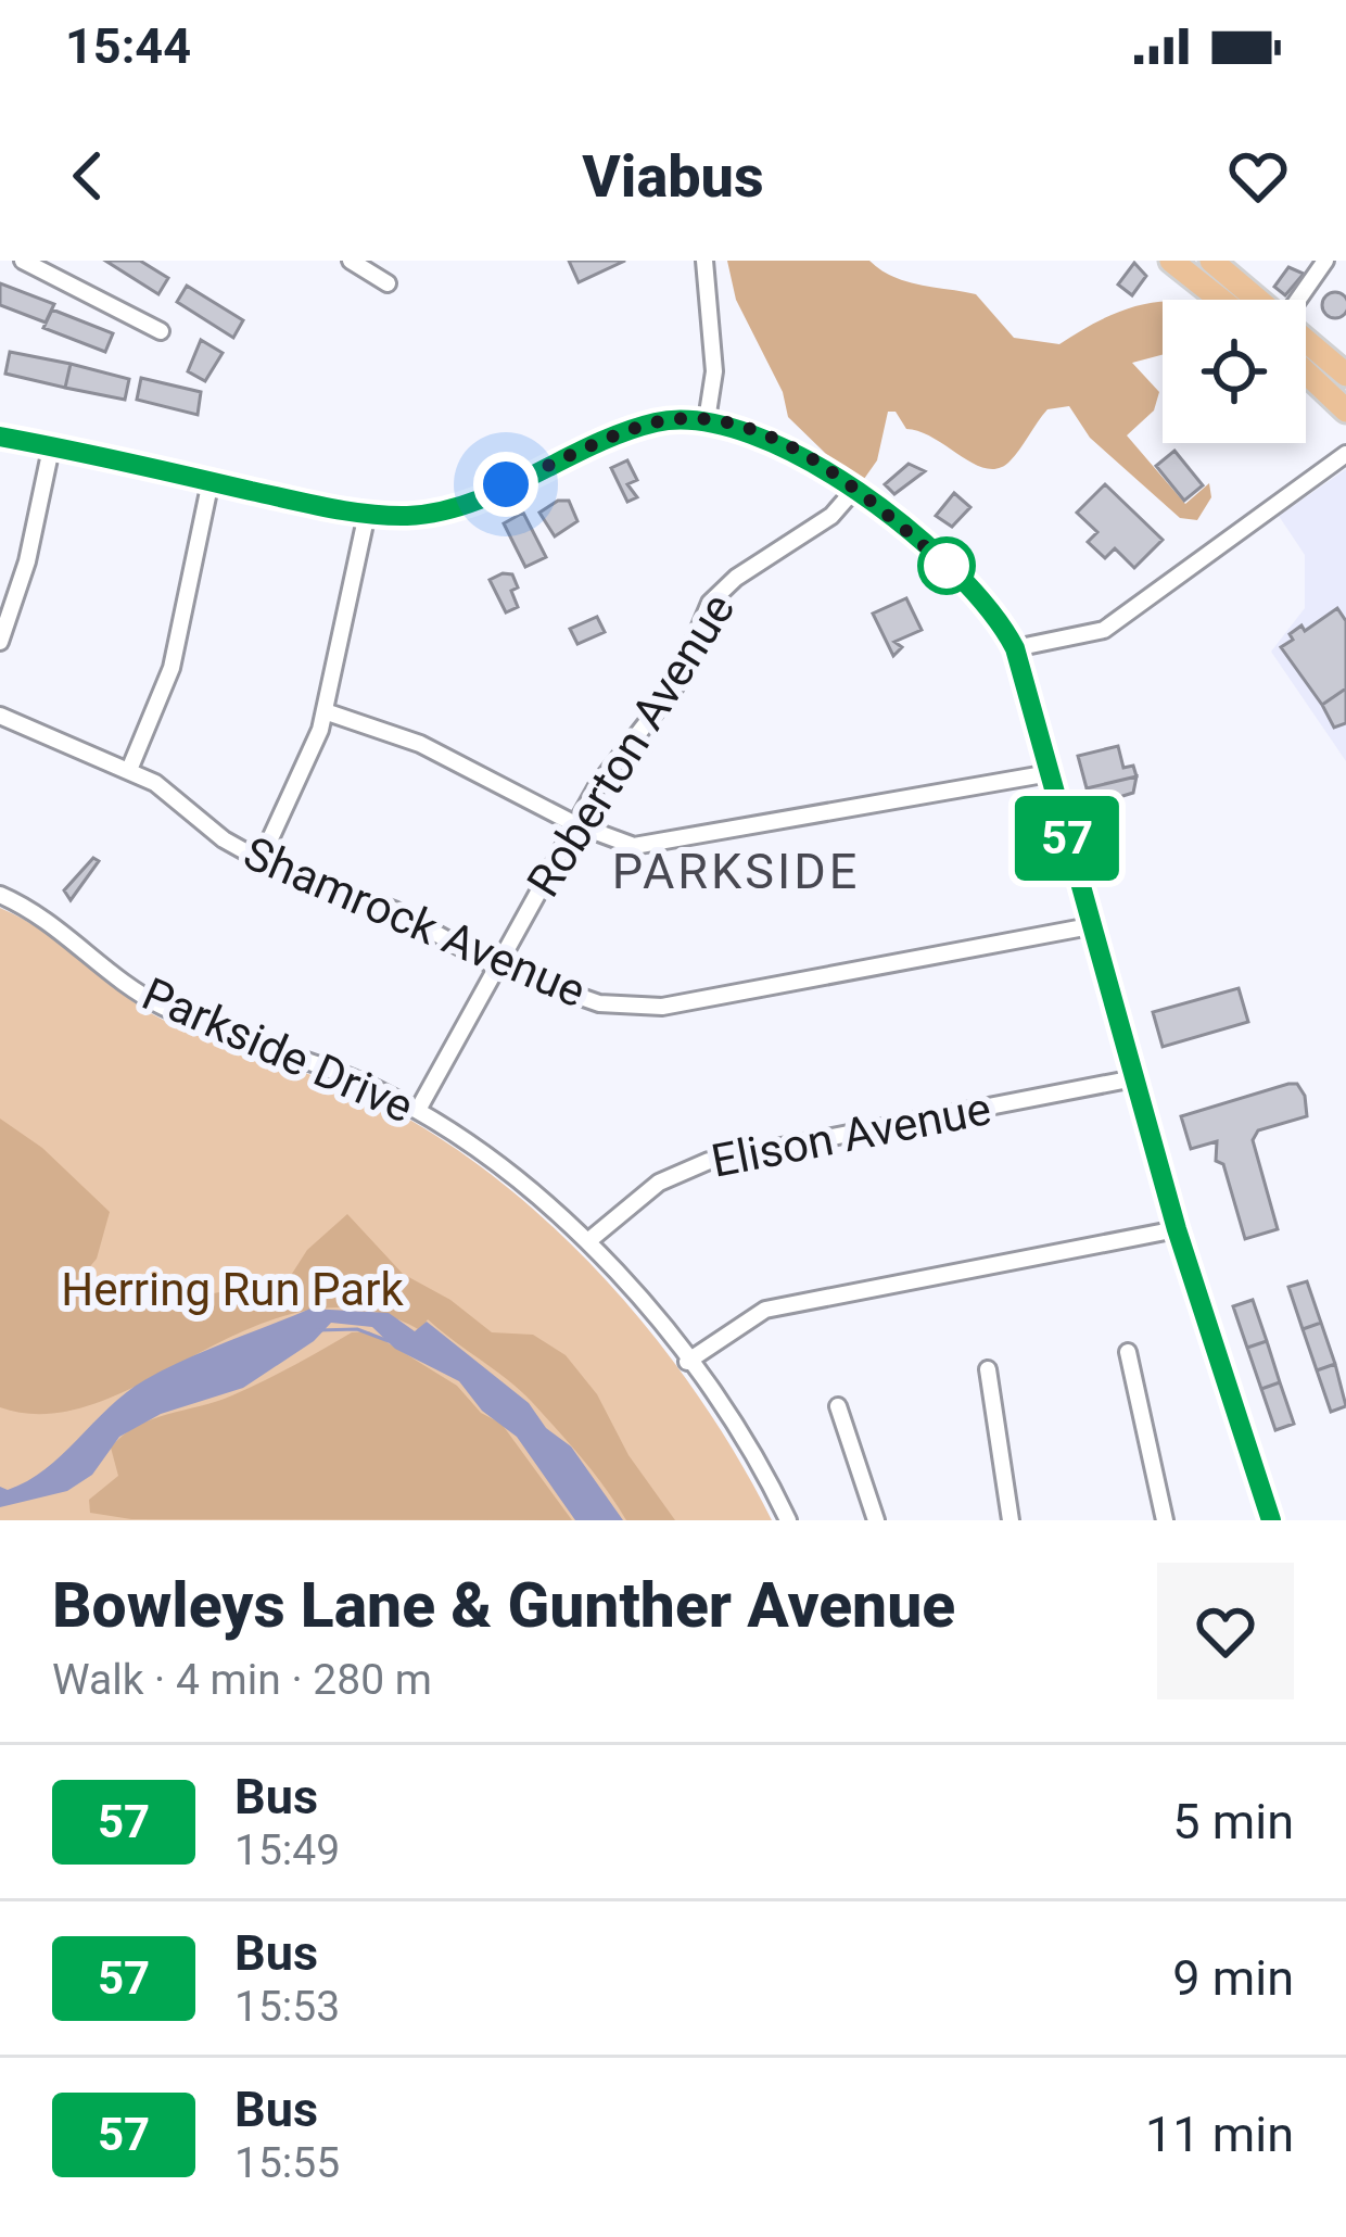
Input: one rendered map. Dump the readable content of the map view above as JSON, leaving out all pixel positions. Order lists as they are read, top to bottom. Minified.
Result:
{"streets":{"street":["Roberton Avenue","Shamrock Avenue","Parkside Drive","Elison Avenue"]},"crossings":[["Roberton Avenue","Shamrock Avenue"],["Roberton Avenue","Parkside Drive"],["Parkside Drive","Elison Avenue"]],"districts":["PARKSIDE"],"parks":["Herring Run Park"],"lines":["bus line 57"],"page":{"status":"15:44","header":"Viabus","on_map":"57","heading":["Bowleys Lane & Gunther Avenue","Walk · 4 min · 280 m"],"list":[{"mark":"57","name":"Bus","note":"15:49","value":"5 min"},{"mark":"57","name":"Bus","note":"15:53","value":"9 min"},{"mark":"57","name":"Bus","note":"15:55","value":"11 min"}]}}
